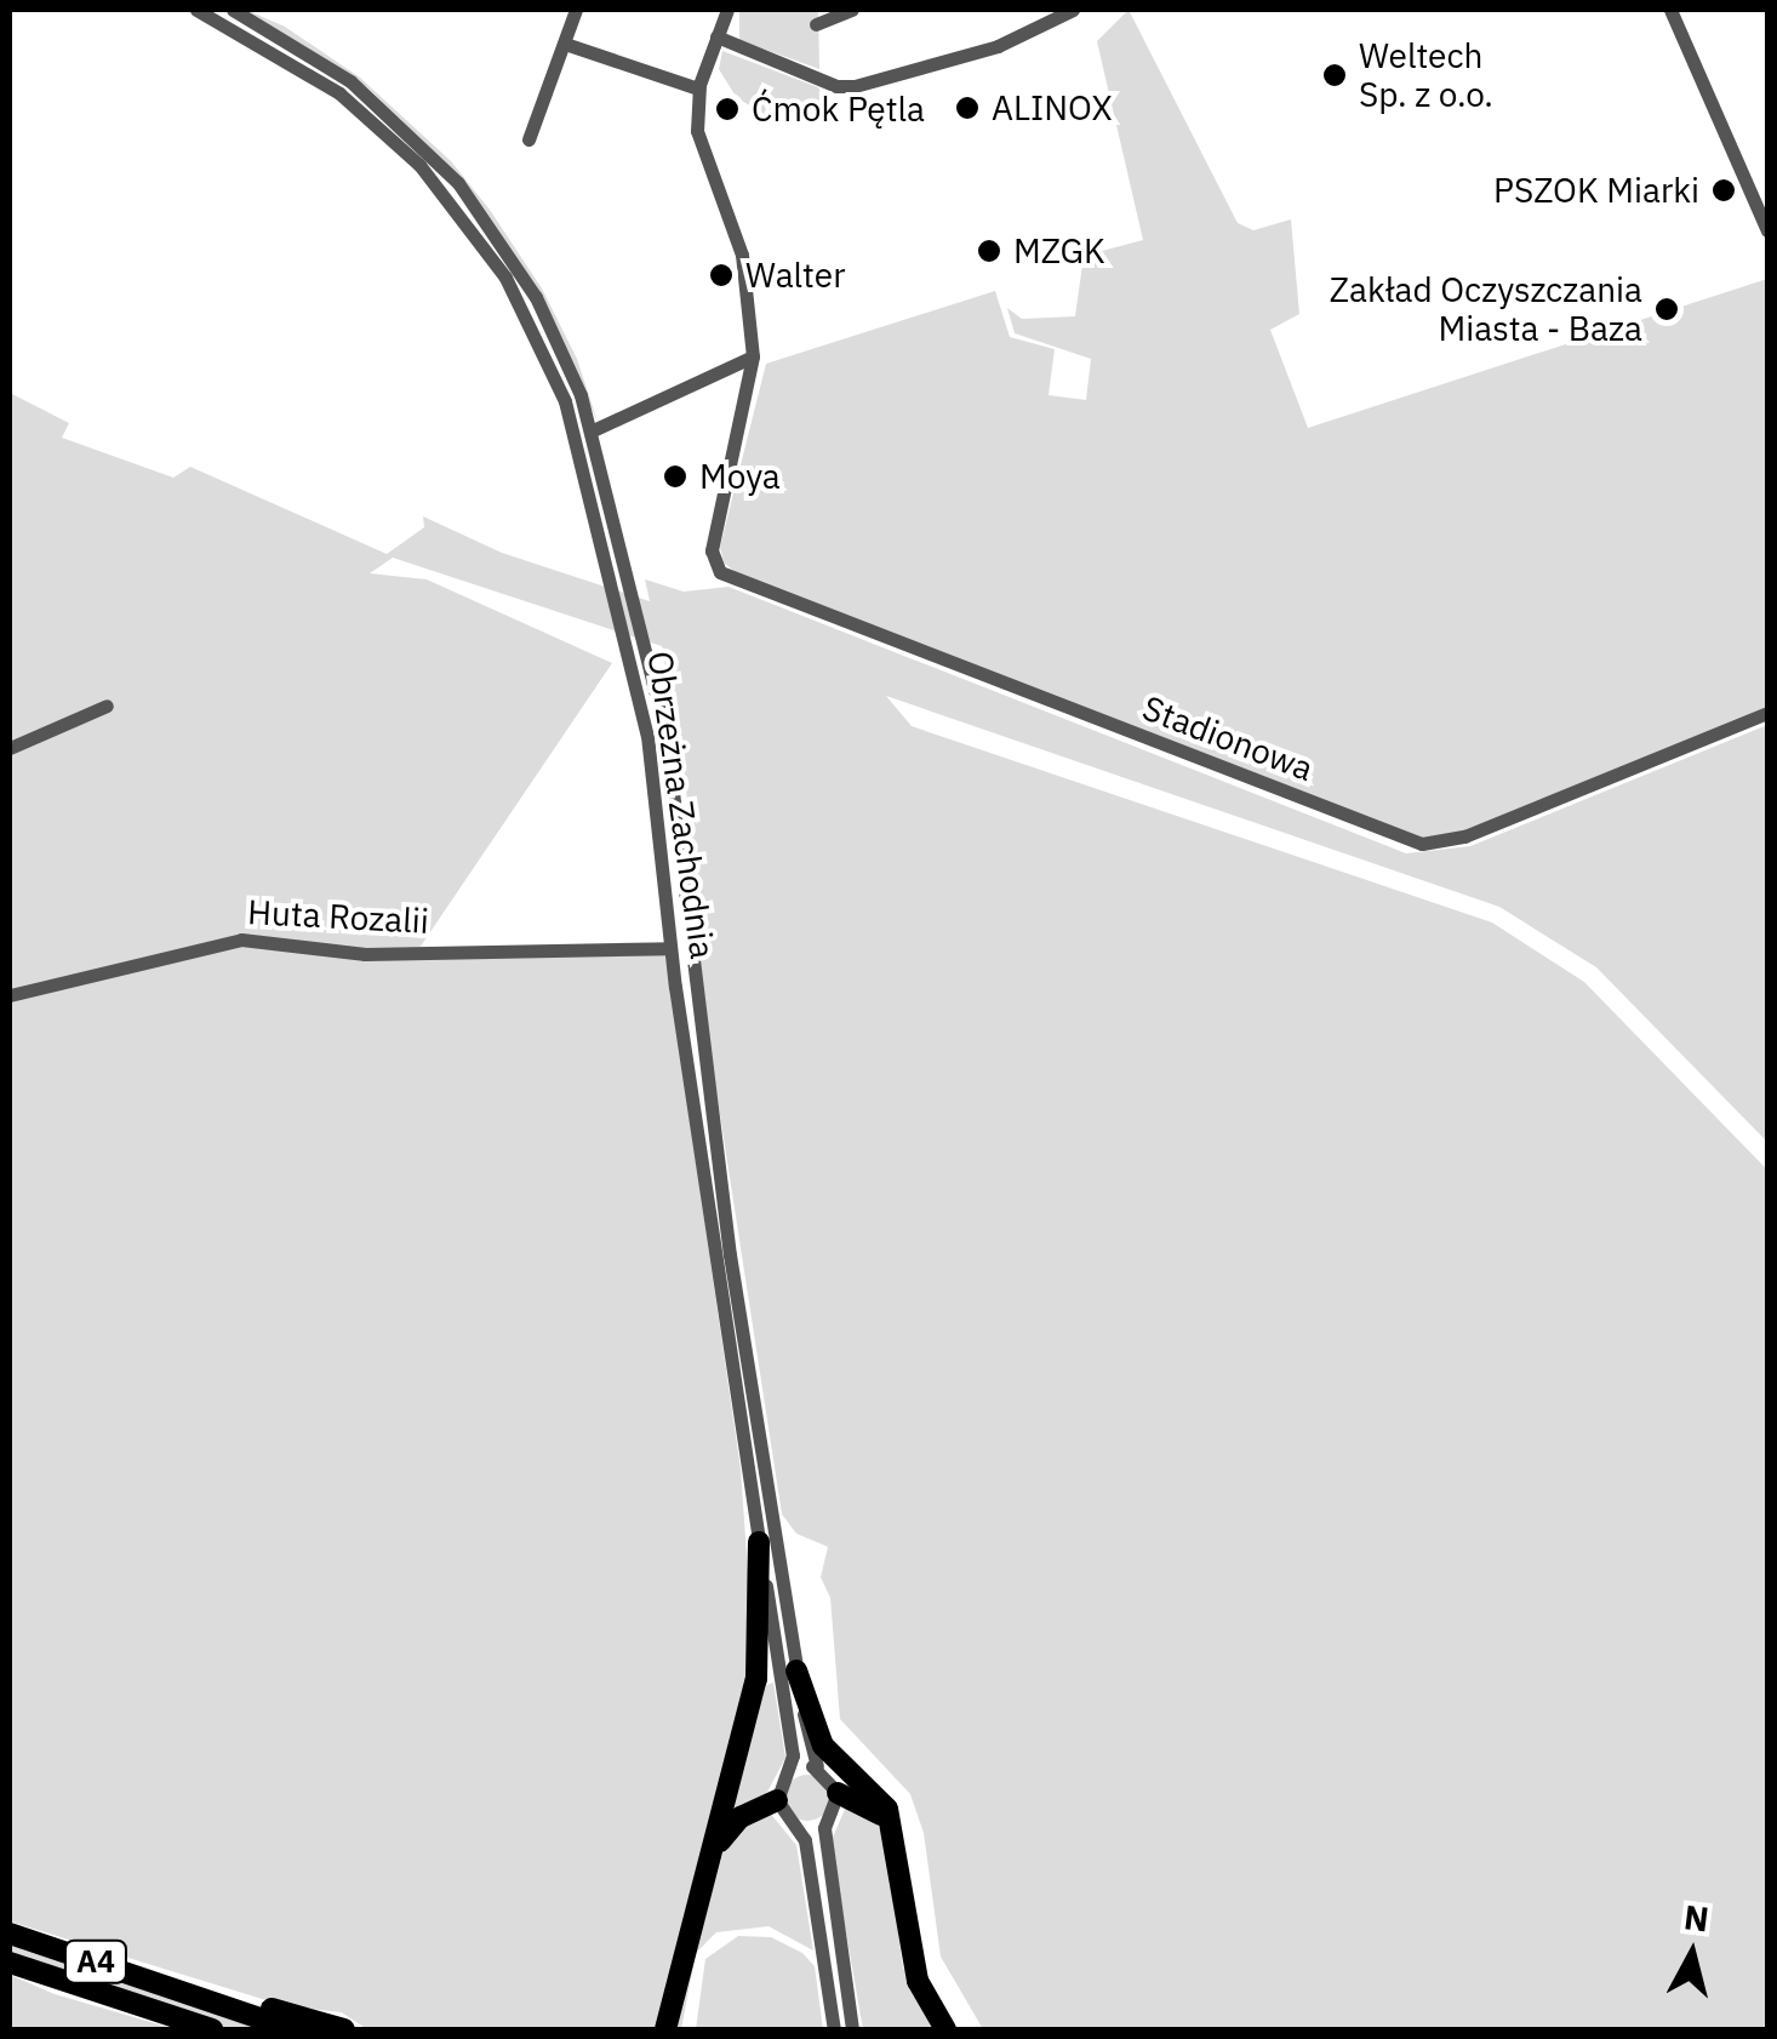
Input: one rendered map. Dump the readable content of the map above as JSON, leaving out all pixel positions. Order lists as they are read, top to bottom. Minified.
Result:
{"streets":{"highway":["A4"],"street":["Stadionowa","Obrzeżna Zachodnia","Huta Rozalii"]},"crossings":[["Obrzeżna Zachodnia","Huta Rozalii"]],"places":["Weltech Sp. z o.o.","ALINOX","Ćmok Pętla","PSZOK Miarki","MZGK","Walter","Zakład Oczyszczania Miasta - Baza","Moya"],"north":"top"}
